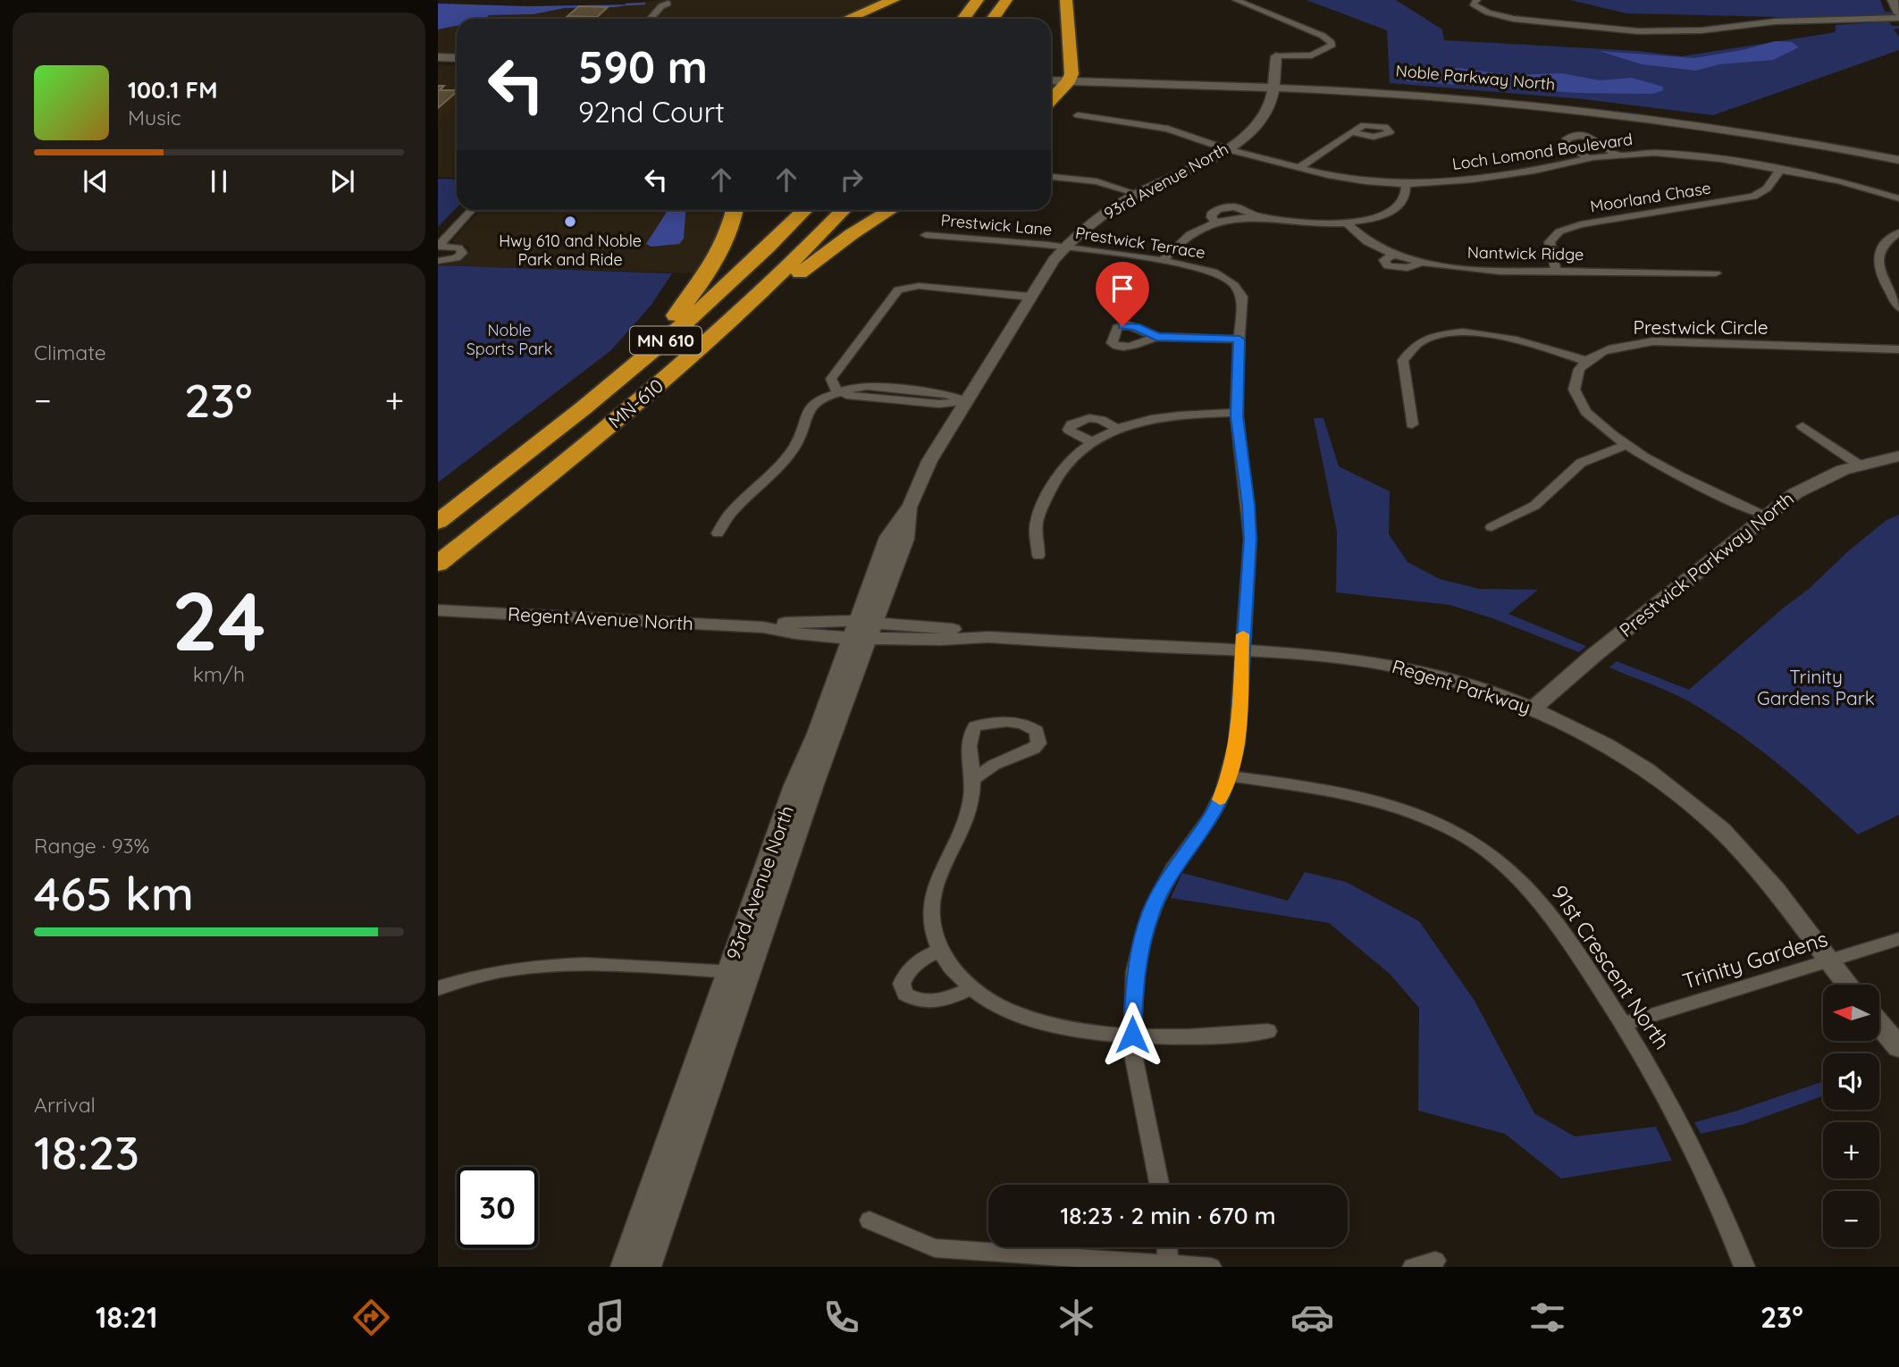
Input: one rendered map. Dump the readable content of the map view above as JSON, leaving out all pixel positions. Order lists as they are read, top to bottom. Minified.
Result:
{"streets":{"highway":["MN 610","MN-610"],"street":["Noble Parkway North","Loch Lomond Boulevard","93rd Avenue North","Moorland Chase","Prestwick Lane","Prestwick Terrace","Nantwick Ridge","Prestwick Circle","Prestwick Parkway North","Regent Avenue North","Regent Parkway","Trinity Gardens","91st Crescent North"]},"crossings":[["Noble Parkway North","93rd Avenue North"],["Loch Lomond Boulevard","93rd Avenue North"],["Loch Lomond Boulevard","Moorland Chase"],["93rd Avenue North","Prestwick Lane"],["93rd Avenue North","Prestwick Terrace"],["93rd Avenue North","Regent Avenue North"],["93rd Avenue North","Regent Parkway"],["Moorland Chase","Nantwick Ridge"],["Prestwick Lane","Prestwick Terrace"],["Prestwick Parkway North","Regent Parkway"],["Regent Avenue North","Regent Parkway"],["Regent Parkway","Trinity Gardens"],["Trinity Gardens","91st Crescent North"]],"parks":["Noble Sports Park","Trinity Gardens Park"],"places":["Hwy 610 and Noble Park and Ride"],"north":"left","page":{"turn":["590 m","92nd Court"],"song":["100.1 FM","Music"],"tile":["Climate",["24","km/h"],["Range · 93%","465 km"],["Arrival","18:23"]],"heat":["−","23°","+"],"map_buttons":["+","−"],"limit":"30","trip":"18:23 · 2 min · 670 m","tabs":["18:21","23°"]}}
